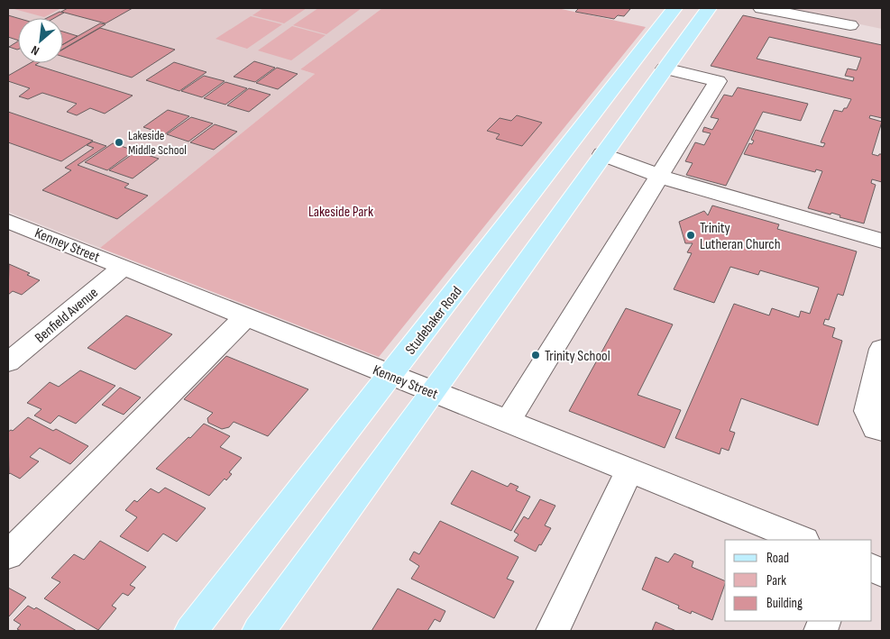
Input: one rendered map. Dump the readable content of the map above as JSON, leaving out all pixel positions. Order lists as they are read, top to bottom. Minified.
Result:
{"streets":{"main road":["Studebaker Road"],"street":["Kenney Street","Benfield Avenue"]},"crossings":[["Kenney Street","Benfield Avenue"],["Kenney Street","Studebaker Road"]],"parks":["Lakeside Park"],"places":["Lakeside Middle School","Trinity Lutheran Church","Trinity School"],"legend":["Road","Park","Building"],"north":"bottom left"}
